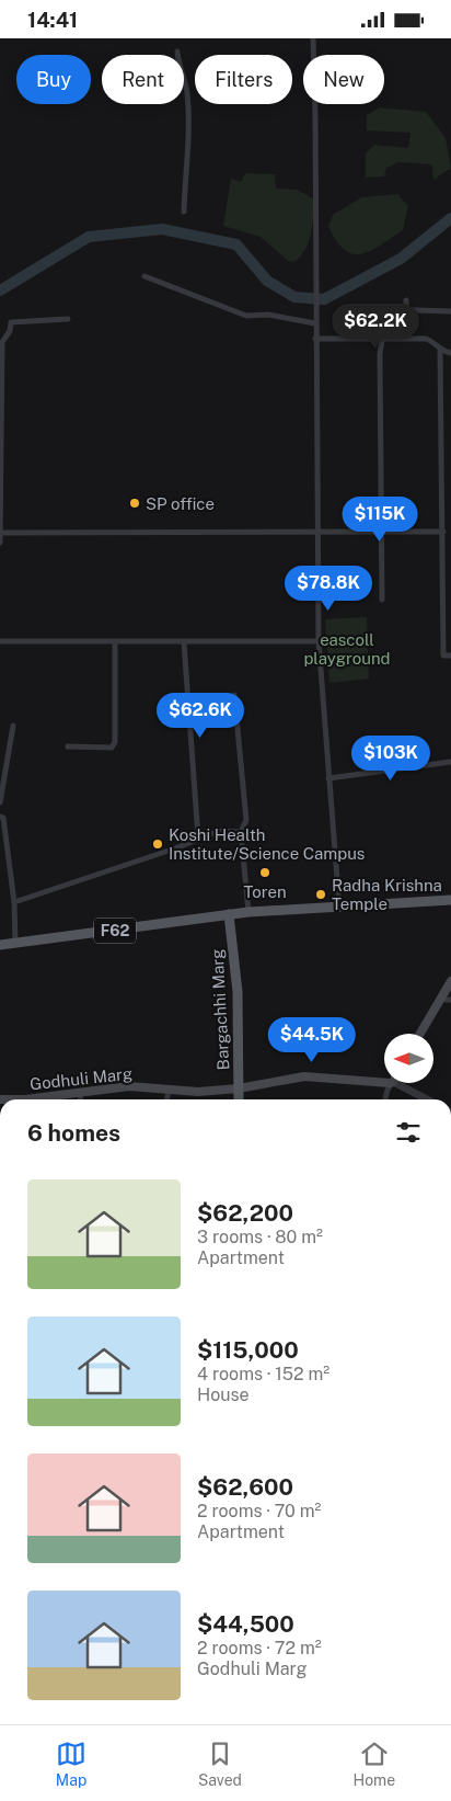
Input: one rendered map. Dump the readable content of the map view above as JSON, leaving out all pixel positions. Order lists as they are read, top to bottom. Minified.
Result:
{"streets":{"main road":["F62","Bargachhi Marg","Godhuli Marg"]},"crossings":[["F62","Bargachhi Marg"],["Bargachhi Marg","Godhuli Marg"]],"parks":["eascoll playground"],"places":["SP office","Koshi Health Institute/Science Campus","Toren","Radha Krishna Temple"],"north":"left","page":{"status":"14:41","chip":["Buy","Rent","Filters","New"],"price":["$62.2K","$115K","$78.8K","$62.6K","$103K","$44.5K"],"heading":"6 homes","list":[{"name":"$62,200","note":"3 rooms · 80 m² · Apartment"},{"name":"$115,000","note":"4 rooms · 152 m² · House"},{"name":"$62,600","note":"2 rooms · 70 m² · Apartment"},{"name":"$44,500","note":"2 rooms · 72 m² · Godhuli Marg"}],"tabs":["Map","Saved","Home"]}}
